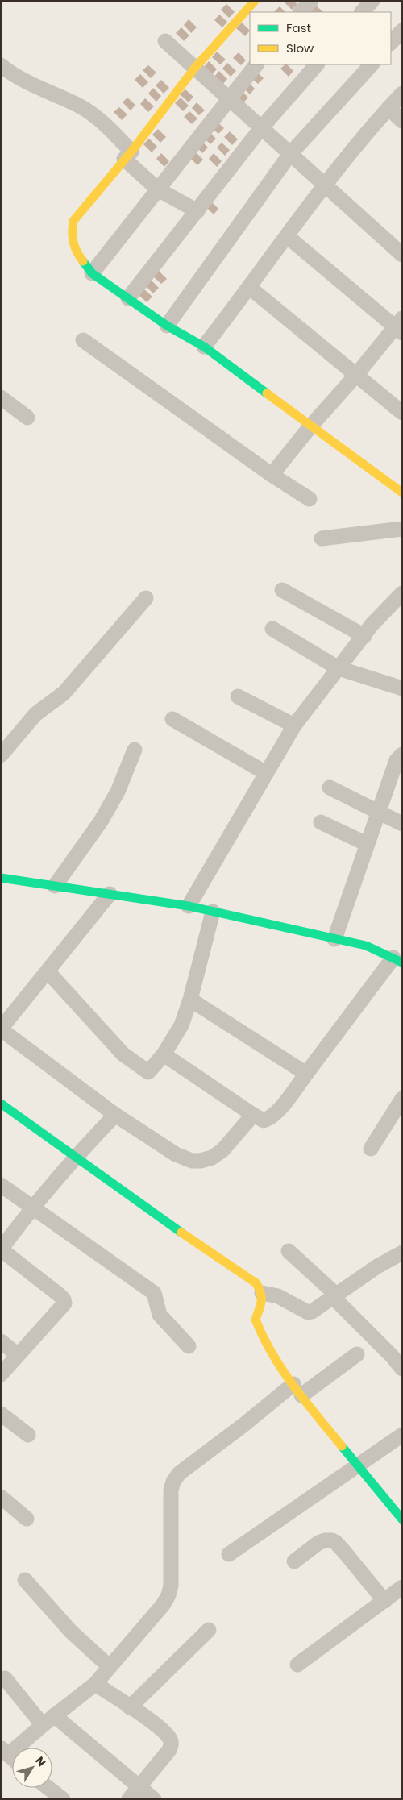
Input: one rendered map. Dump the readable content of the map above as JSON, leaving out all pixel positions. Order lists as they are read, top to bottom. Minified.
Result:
{"legend":["Fast","Slow"],"north":"top right"}
